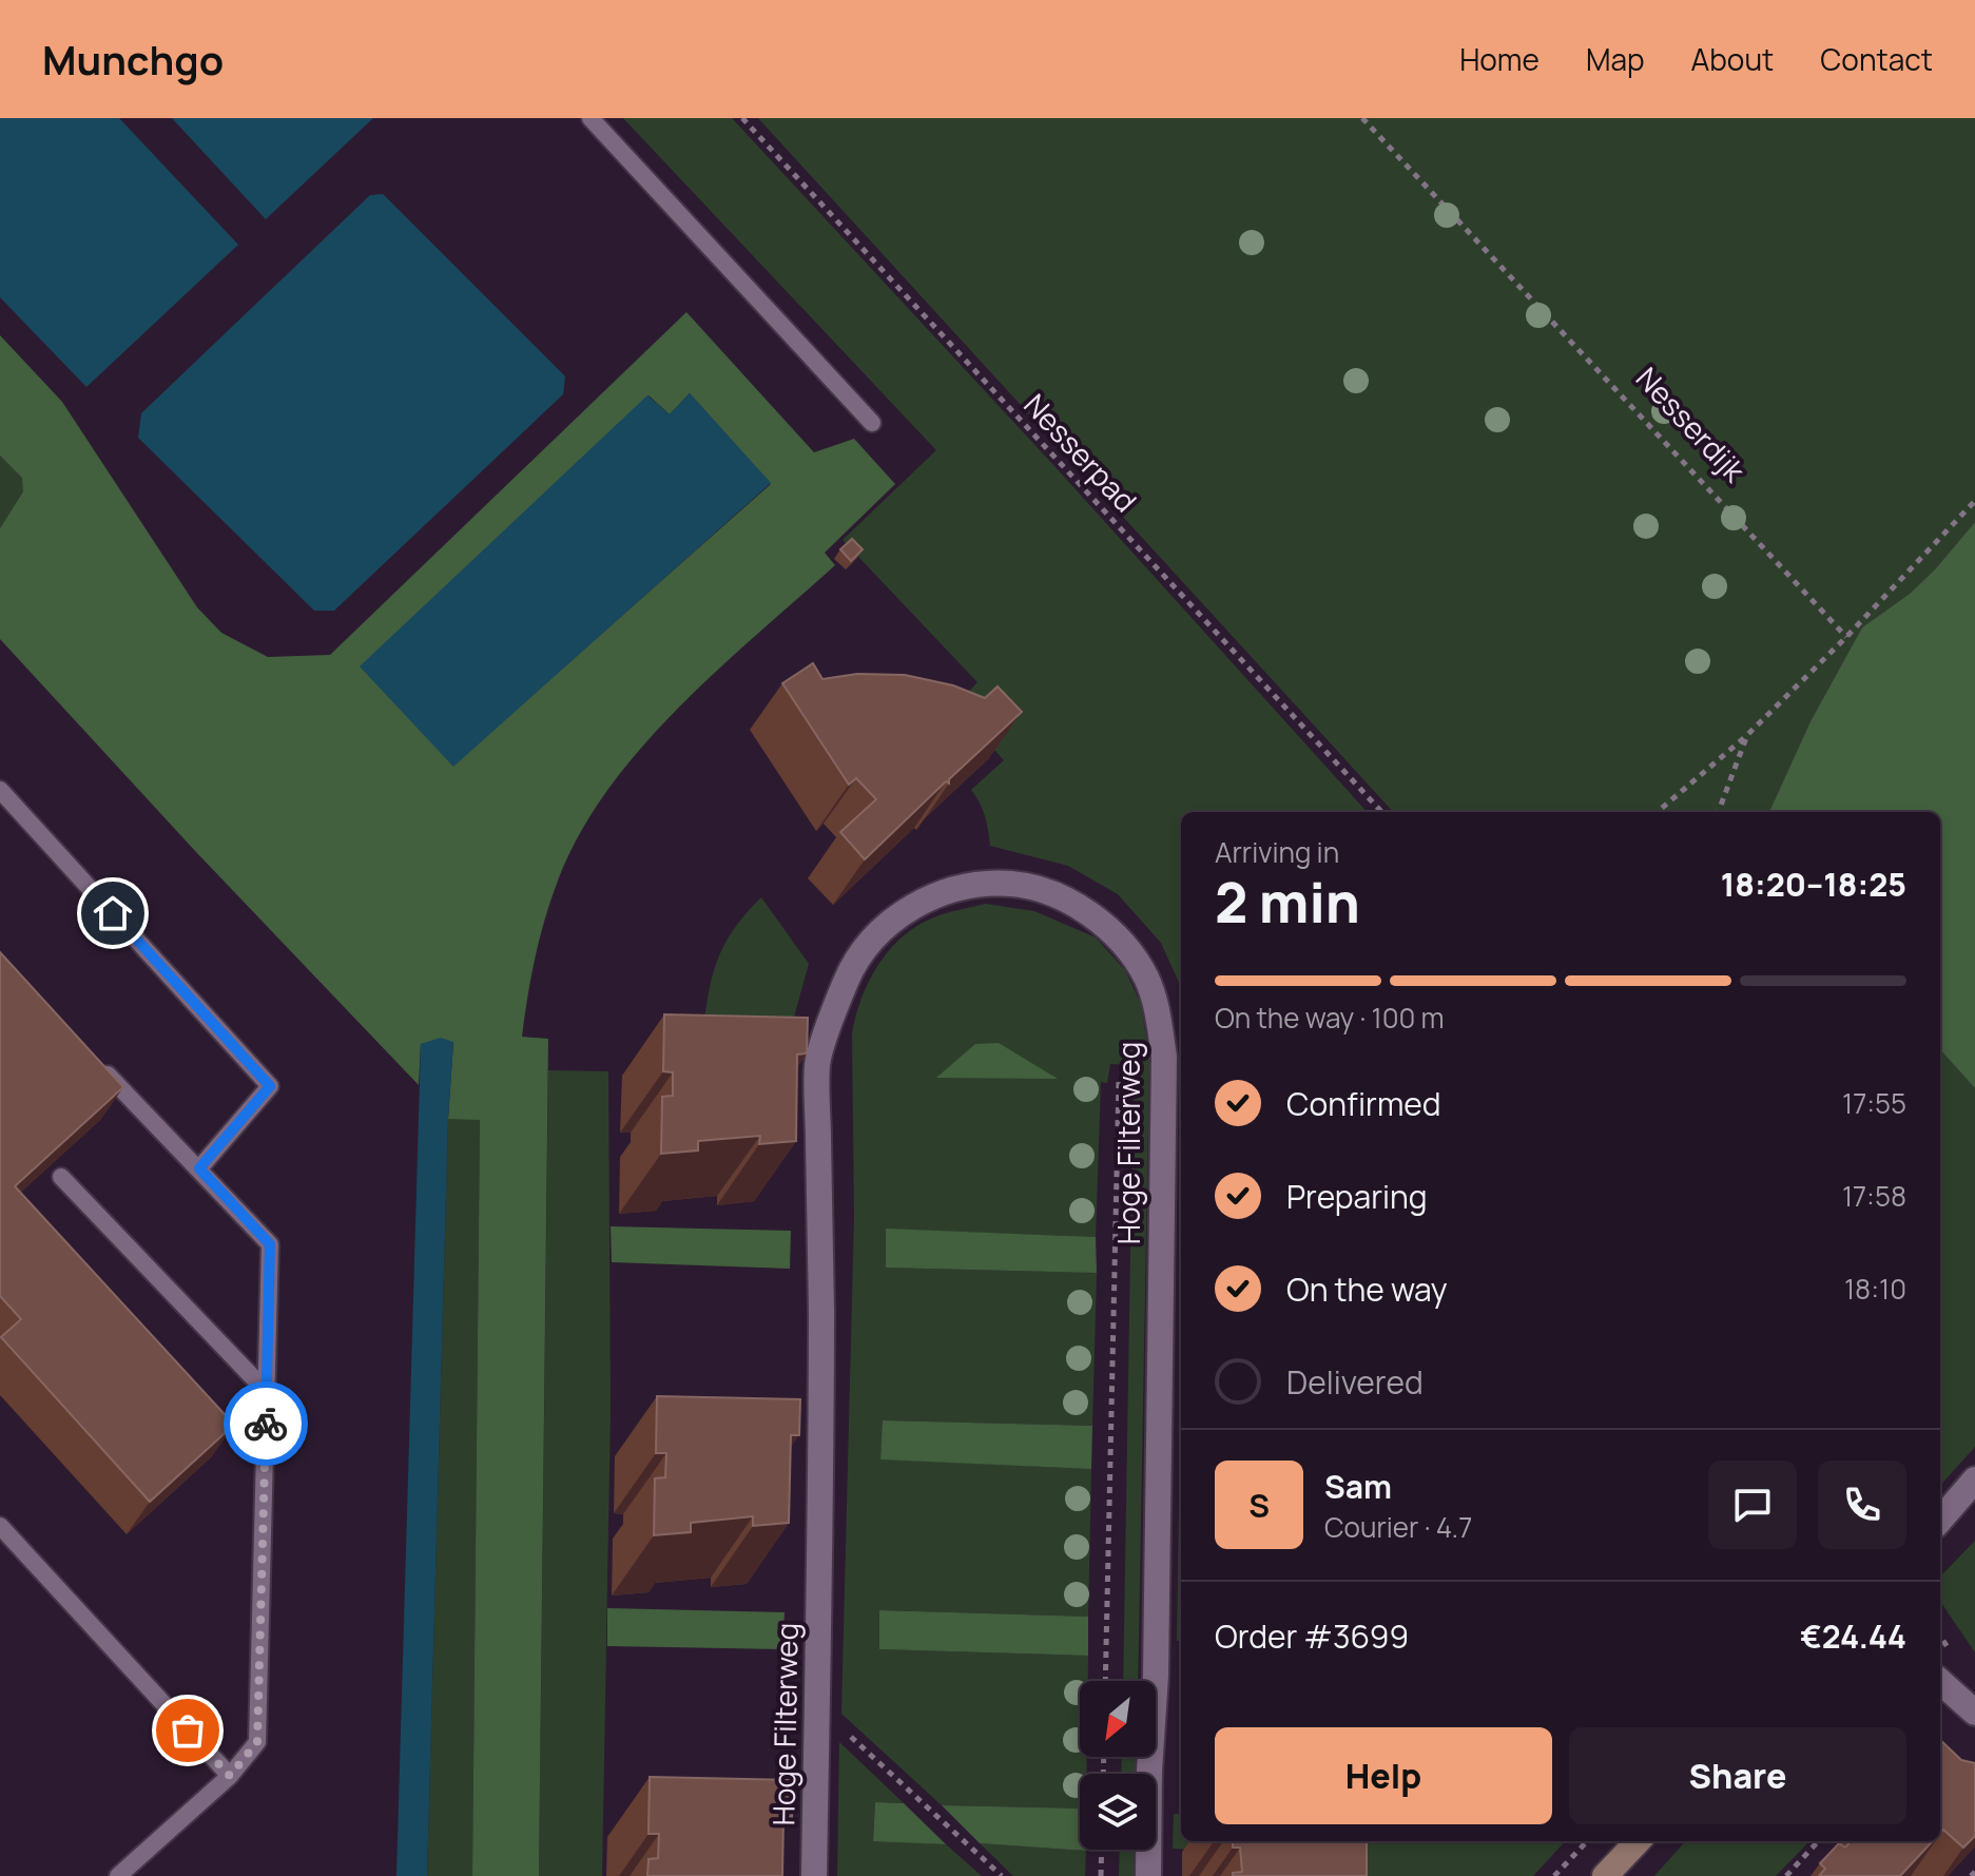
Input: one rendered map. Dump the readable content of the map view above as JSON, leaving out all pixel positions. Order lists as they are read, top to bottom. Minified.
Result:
{"streets":{"street":["Hoge Filterweg"],"path":["Nesserdijk","Nesserpad"]},"north":"bottom left","page":{"header":"Munchgo","nav":["Home","Map","About","Contact"],"heading":["2 min","Arriving in","18:20–18:25"],"panel":["Sam","Courier · 4.7","Order #3699","€24.44"],"bar":"On the way · 100 m","list":[["Confirmed","17:55"],["Preparing","17:58"],["On the way","18:10"],"Delivered"],"round":"S","buttons":["Help","Share"]}}
